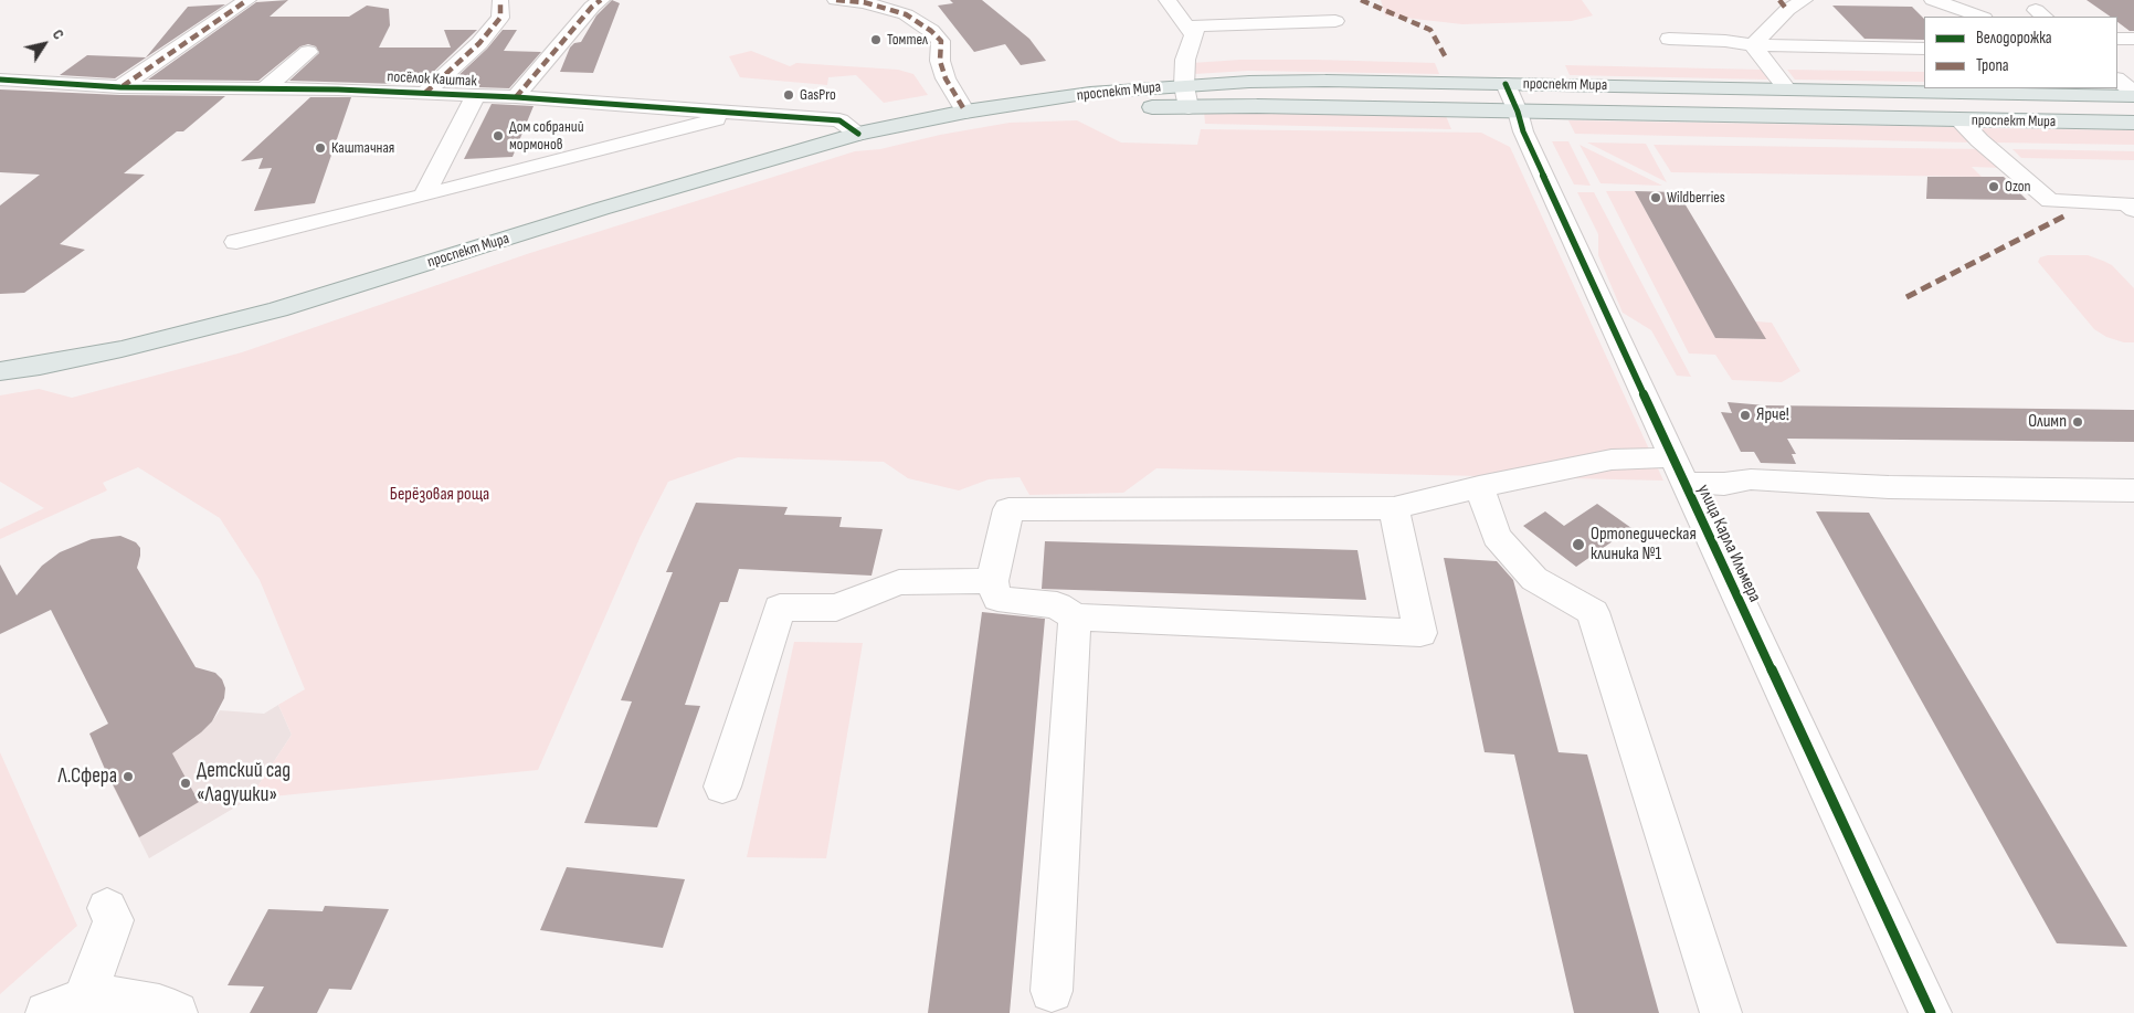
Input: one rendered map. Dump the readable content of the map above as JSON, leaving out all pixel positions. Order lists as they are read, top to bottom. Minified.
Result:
{"streets":{"main road":["проспект Мира"],"street":["посёлок Каштак","улица Карла Ильмера"]},"crossings":[["посёлок Каштак","проспект Мира"],["проспект Мира","улица Карла Ильмера"]],"parks":["Берёзовая роща"],"places":["Томтел","GasPro","Дом собраний мормонов","Каштачная","Ozon","Wildberries","Ярче!","Олимп","Ортопедическая клиника №1","Л.Сфера","Детский сад «Ладушки»"],"legend":["Велодорожка","Тропа"],"north":"top right"}
